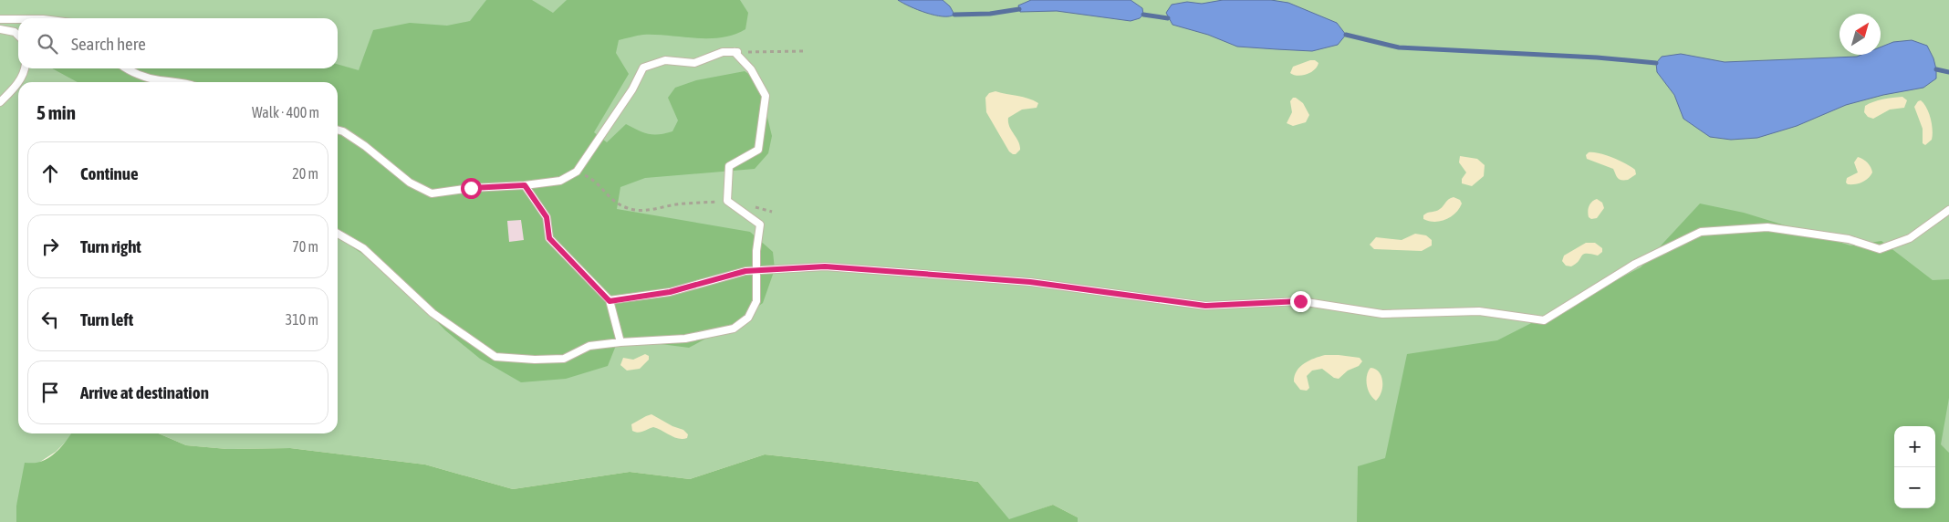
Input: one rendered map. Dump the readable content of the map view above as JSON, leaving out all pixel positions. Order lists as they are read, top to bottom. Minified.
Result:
{"north":"top right","page":{"search":"Search here","heading":["5 min","Walk · 400 m"],"list":[["Continue","20 m"],["Turn right","70 m"],["Turn left","310 m"],"Arrive at destination"],"map_buttons":["+","−"]}}
